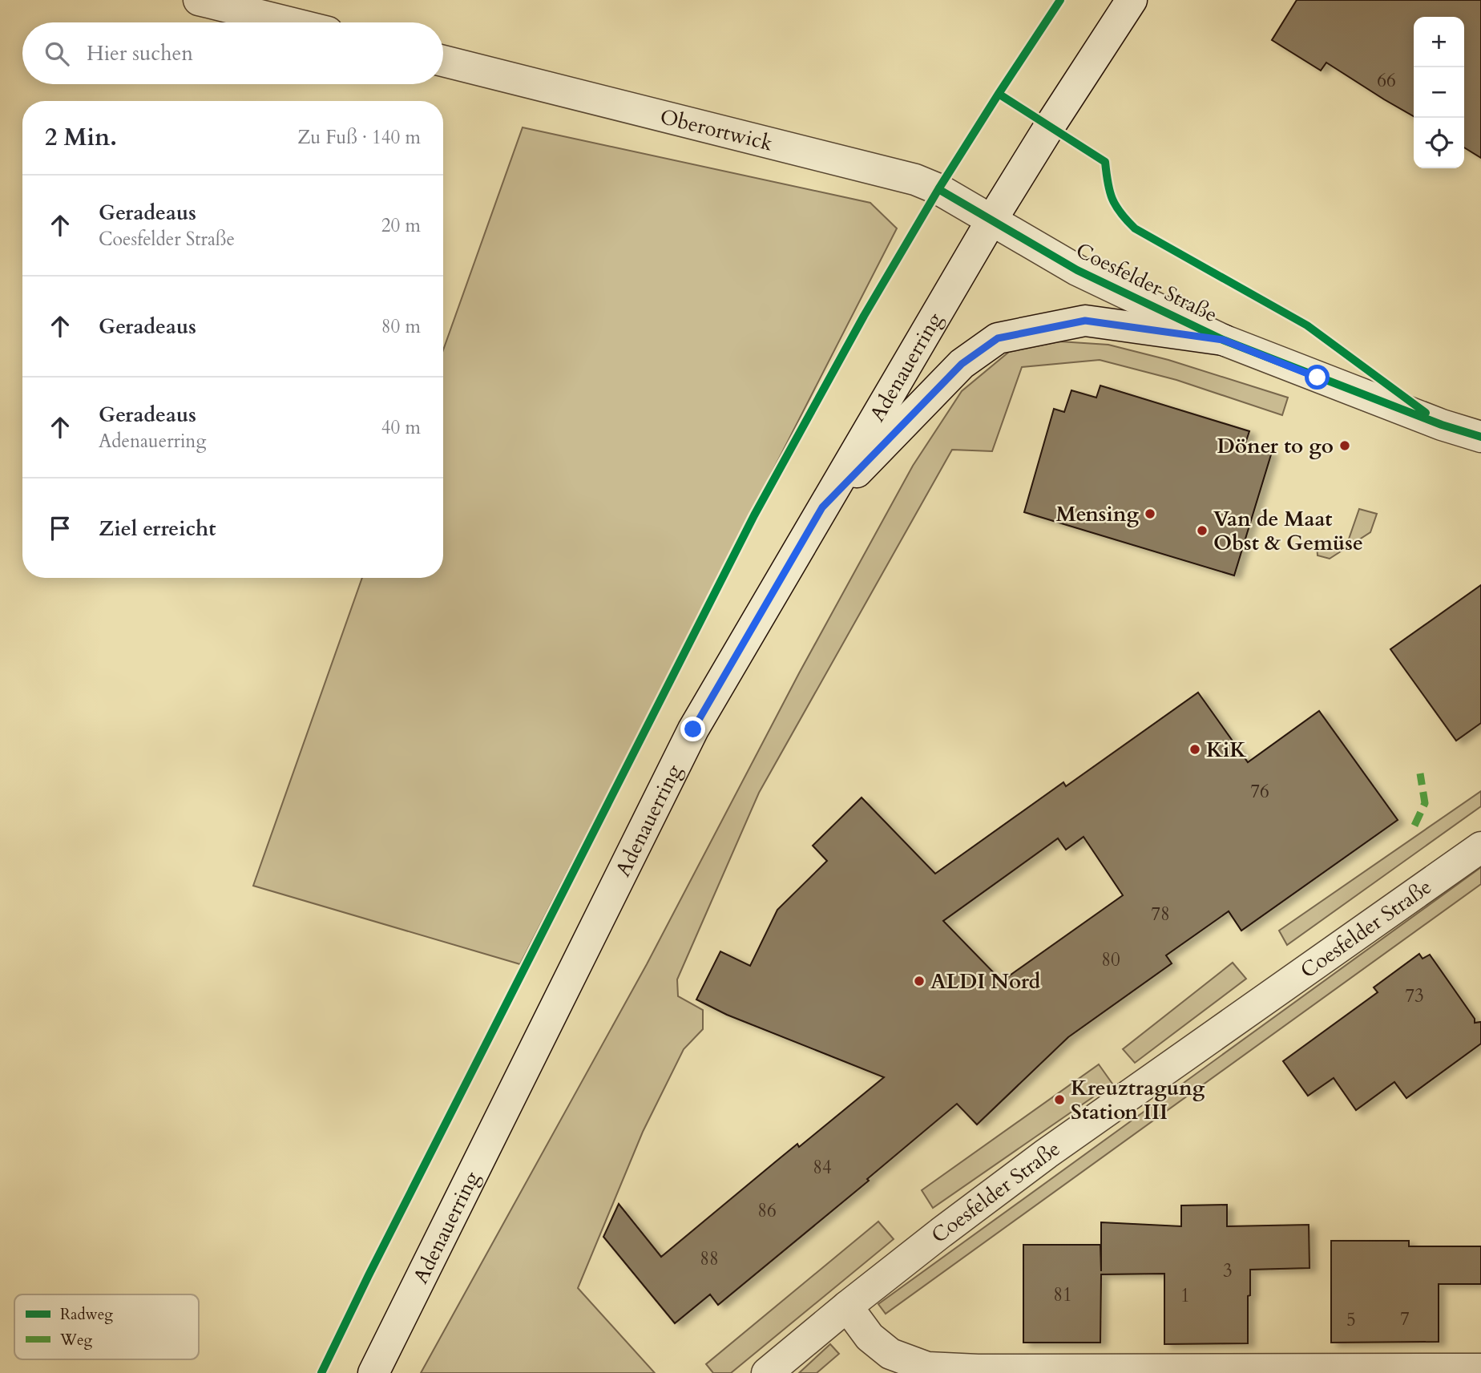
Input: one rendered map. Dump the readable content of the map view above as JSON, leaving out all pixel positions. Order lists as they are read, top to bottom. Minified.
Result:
{"streets":{"street":["Oberortwick","Coesfelder Straße","Adenauerring"]},"crossings":[["Oberortwick","Coesfelder Straße"],["Oberortwick","Adenauerring"],["Coesfelder Straße","Adenauerring"]],"places":["Döner to go","Mensing","Van de Maat Obst & Gemüse","KiK","ALDI Nord","Kreuztragung Station III"],"house_numbers":["66","76","78","80","73","84","86","88","3","81","1","7","5"],"legend":["Radweg","Weg"],"page":{"map_buttons":["+","−"],"search":"Hier suchen","heading":["2 Min.","Zu Fuß · 140 m"],"list":[["Geradeaus","Coesfelder Straße","20 m"],["Geradeaus","80 m"],["Geradeaus","Adenauerring","40 m"],"Ziel erreicht"]}}
